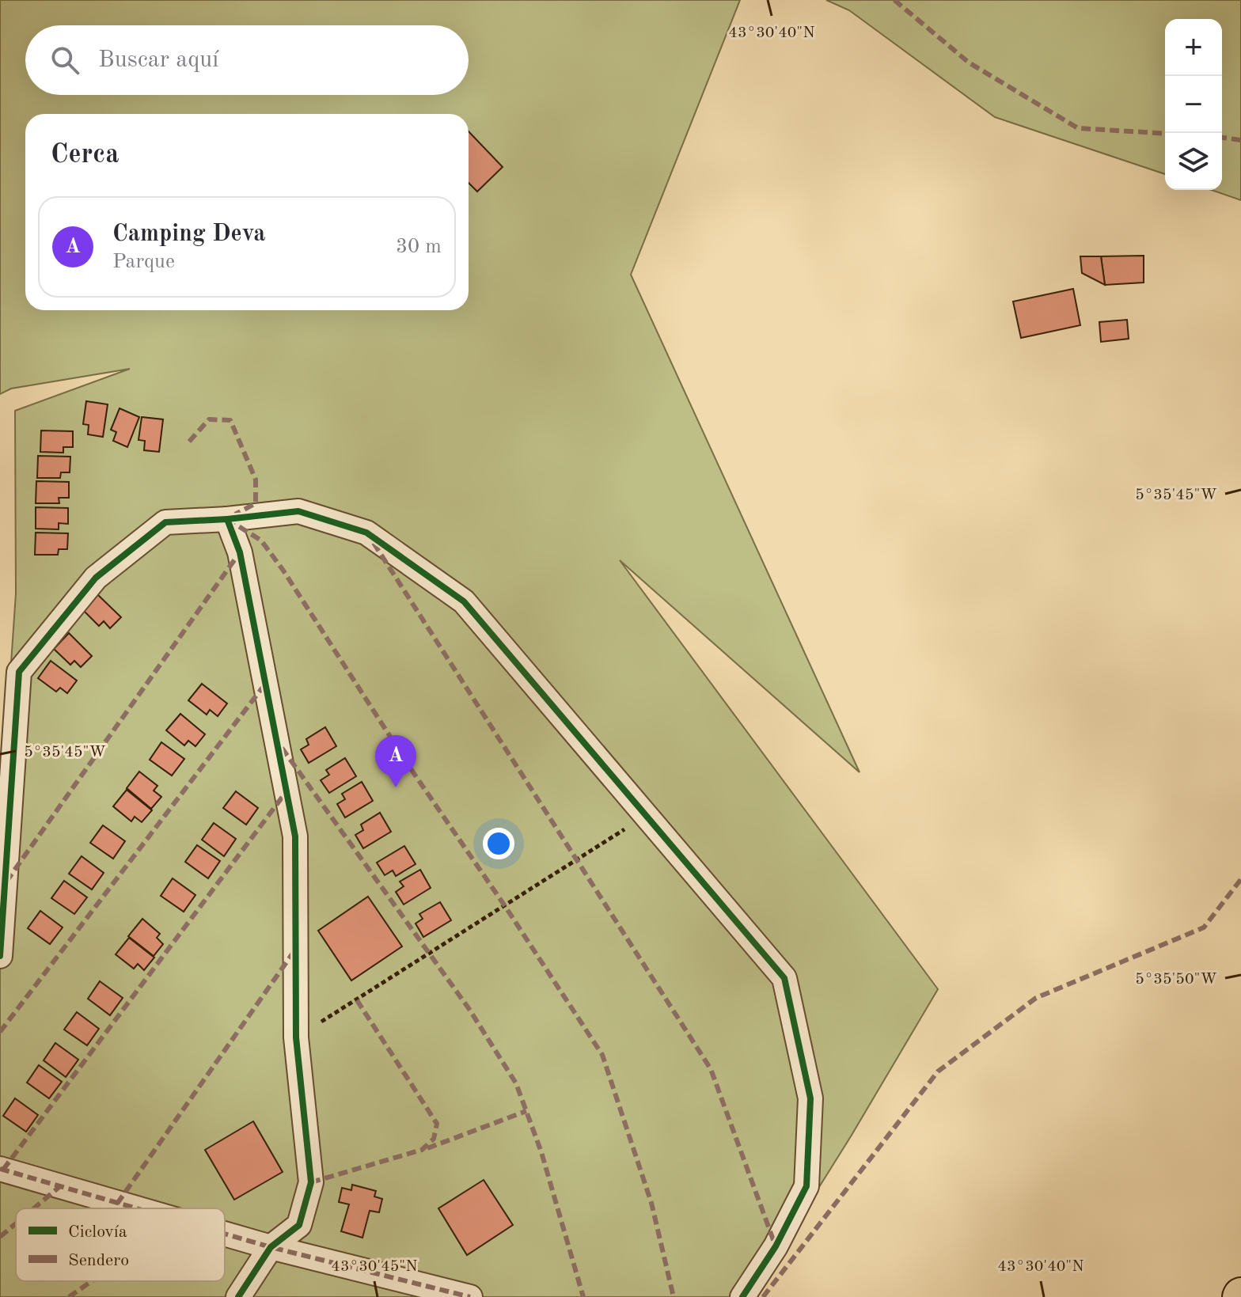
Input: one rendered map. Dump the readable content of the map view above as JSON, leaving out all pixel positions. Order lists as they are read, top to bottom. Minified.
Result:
{"legend":["Ciclovía","Sendero"],"page":{"map_buttons":["+","−"],"search":"Buscar aquí","heading":"Cerca","list":[{"mark":"A","name":"Camping Deva","note":"Parque","value":"30 m"}],"pins":"A"},"coordinates":["43°30'40\"N","5°35'45\"W","5°35'50\"W","43°30'45\"N"]}
